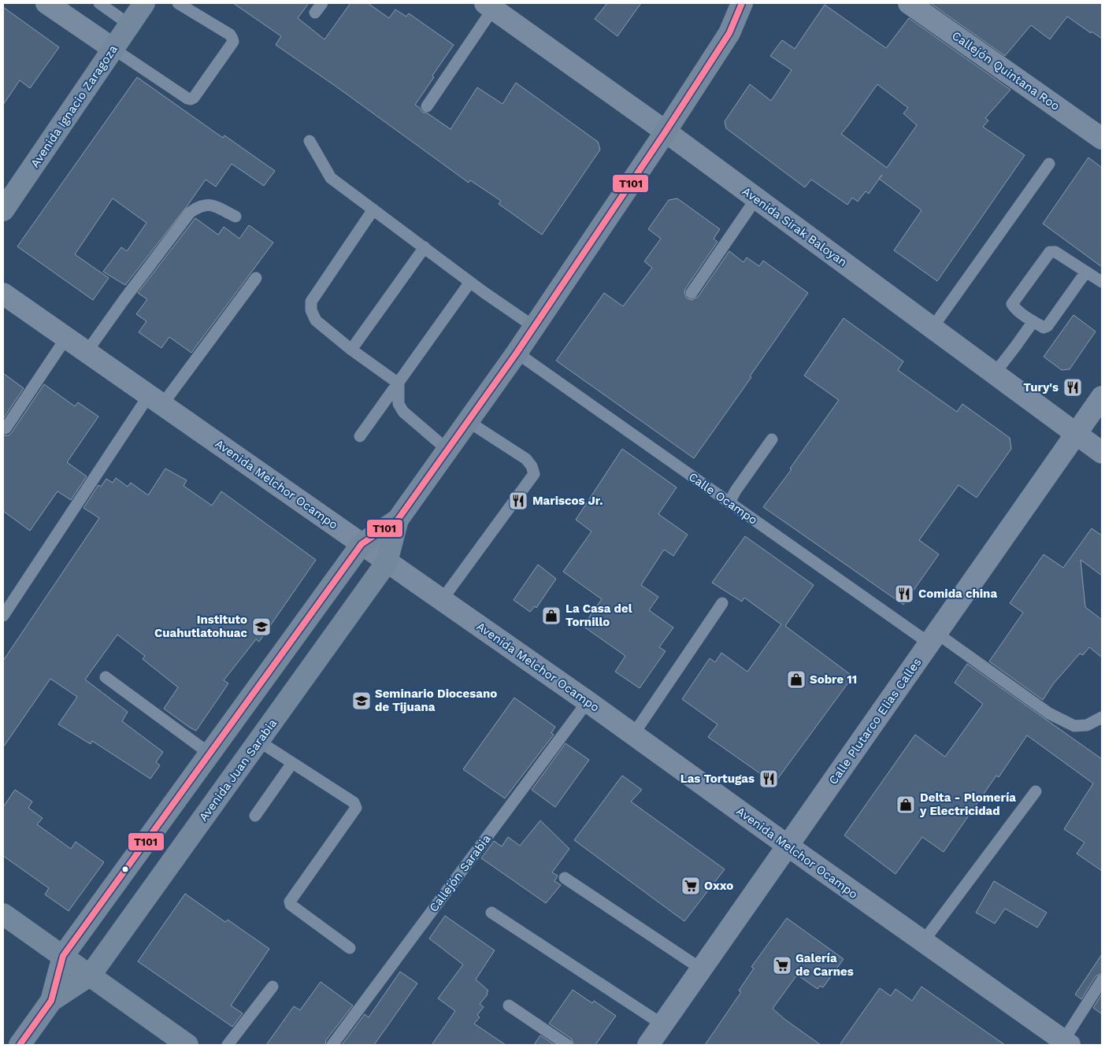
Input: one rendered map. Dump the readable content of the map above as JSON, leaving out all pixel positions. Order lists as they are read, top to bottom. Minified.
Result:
{"streets":{"main road":["Avenida Ignacio Zaragoza","Avenida Juan Sarabia"],"street":["Callejón Quintana Roo","Avenida Sirak Baloyan","Avenida Melchor Ocampo","Calle Plutarco Elias Calles"],"lane":["Calle Ocampo","Callejón Sarabia"]},"crossings":[["Avenida Sirak Baloyan","Calle Plutarco Elias Calles"],["Avenida Sirak Baloyan","Avenida Juan Sarabia"],["Avenida Melchor Ocampo","Calle Plutarco Elias Calles"],["Avenida Melchor Ocampo","Avenida Juan Sarabia"],["Avenida Melchor Ocampo","Callejón Sarabia"],["Calle Ocampo","Calle Plutarco Elias Calles"],["Calle Ocampo","Avenida Juan Sarabia"]],"places":{"restaurant":["Tury's","Mariscos Jr.","Comida china","Las Tortugas"],"shop":["La Casa del Tornillo","Sobre 11","Delta - Plomería y Electricidad"],"school or university":["Instituto Cuahutlatohuac","Seminario Diocesano de Tijuana"],"supermarket":["Oxxo","Galería de Carnes"]},"lines":["transit line T101"]}
